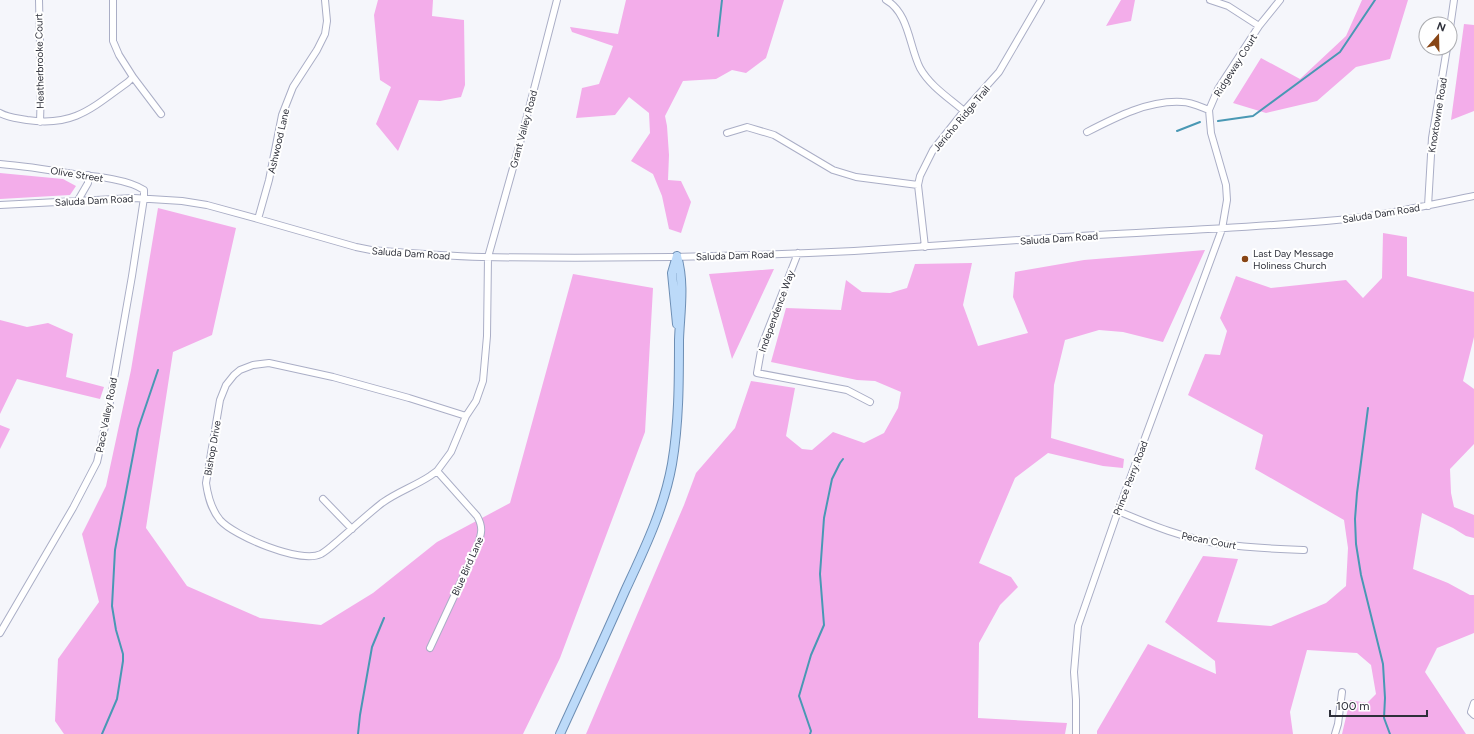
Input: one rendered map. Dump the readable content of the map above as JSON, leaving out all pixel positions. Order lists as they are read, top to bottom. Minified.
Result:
{"streets":{"street":["Heatherbrooke Court","Ridgeway Court","Knoxtowne Road","Jericho Ridge Trail","Grant Valley Road","Ashwood Lane","Olive Street","Saluda Dam Road","Independence Way","Pace Valley Road","Bishop Drive","Prince Perry Road","Pecan Court","Blue Bird Lane"]},"crossings":[["Ridgeway Court","Saluda Dam Road"],["Ridgeway Court","Prince Perry Road"],["Knoxtowne Road","Saluda Dam Road"],["Jericho Ridge Trail","Saluda Dam Road"],["Grant Valley Road","Saluda Dam Road"],["Grant Valley Road","Bishop Drive"],["Ashwood Lane","Saluda Dam Road"],["Olive Street","Saluda Dam Road"],["Olive Street","Pace Valley Road"],["Saluda Dam Road","Independence Way"],["Saluda Dam Road","Pace Valley Road"],["Saluda Dam Road","Bishop Drive"],["Saluda Dam Road","Prince Perry Road"],["Bishop Drive","Blue Bird Lane"],["Prince Perry Road","Pecan Court"]],"places":["Last Day Message Holiness Church"],"scale_bar":"100 m","north":"top"}
